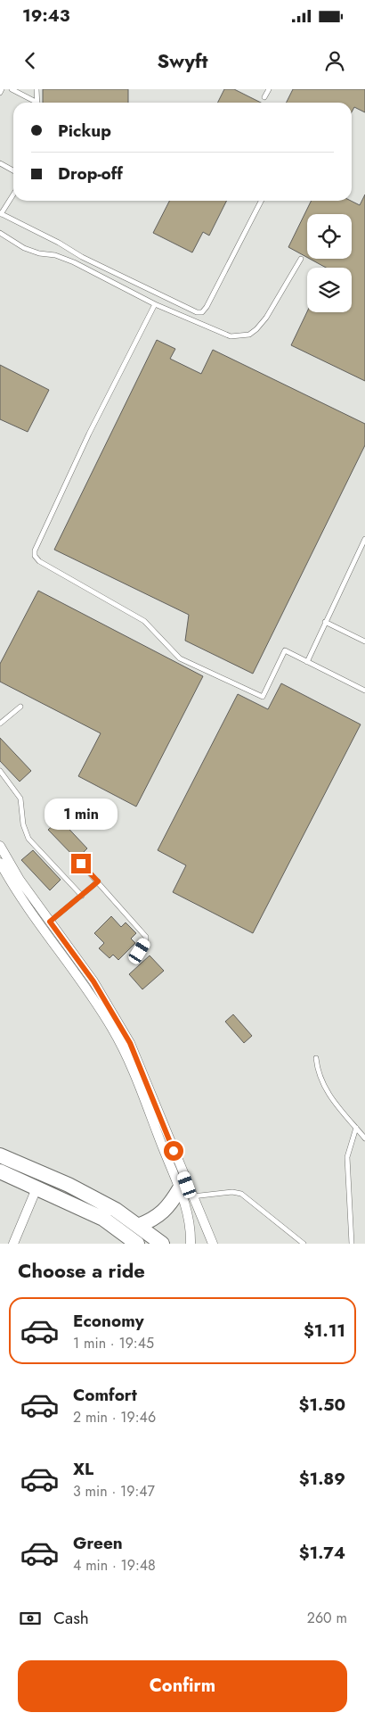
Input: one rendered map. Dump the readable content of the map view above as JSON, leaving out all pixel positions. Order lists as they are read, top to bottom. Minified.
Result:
{"page":{"status":"19:43","header":"Swyft","banner":["Pickup","Drop-off"],"bubble":"1 min","heading":"Choose a ride","list":[{"name":"Economy","note":"1 min · 19:45","value":"$1.11"},{"name":"Comfort","note":"2 min · 19:46","value":"$1.50"},{"name":"XL","note":"3 min · 19:47","value":"$1.89"},{"name":"Green","note":"4 min · 19:48","value":"$1.74"}],"pay":["Cash","260 m"],"buttons":"Confirm"}}
